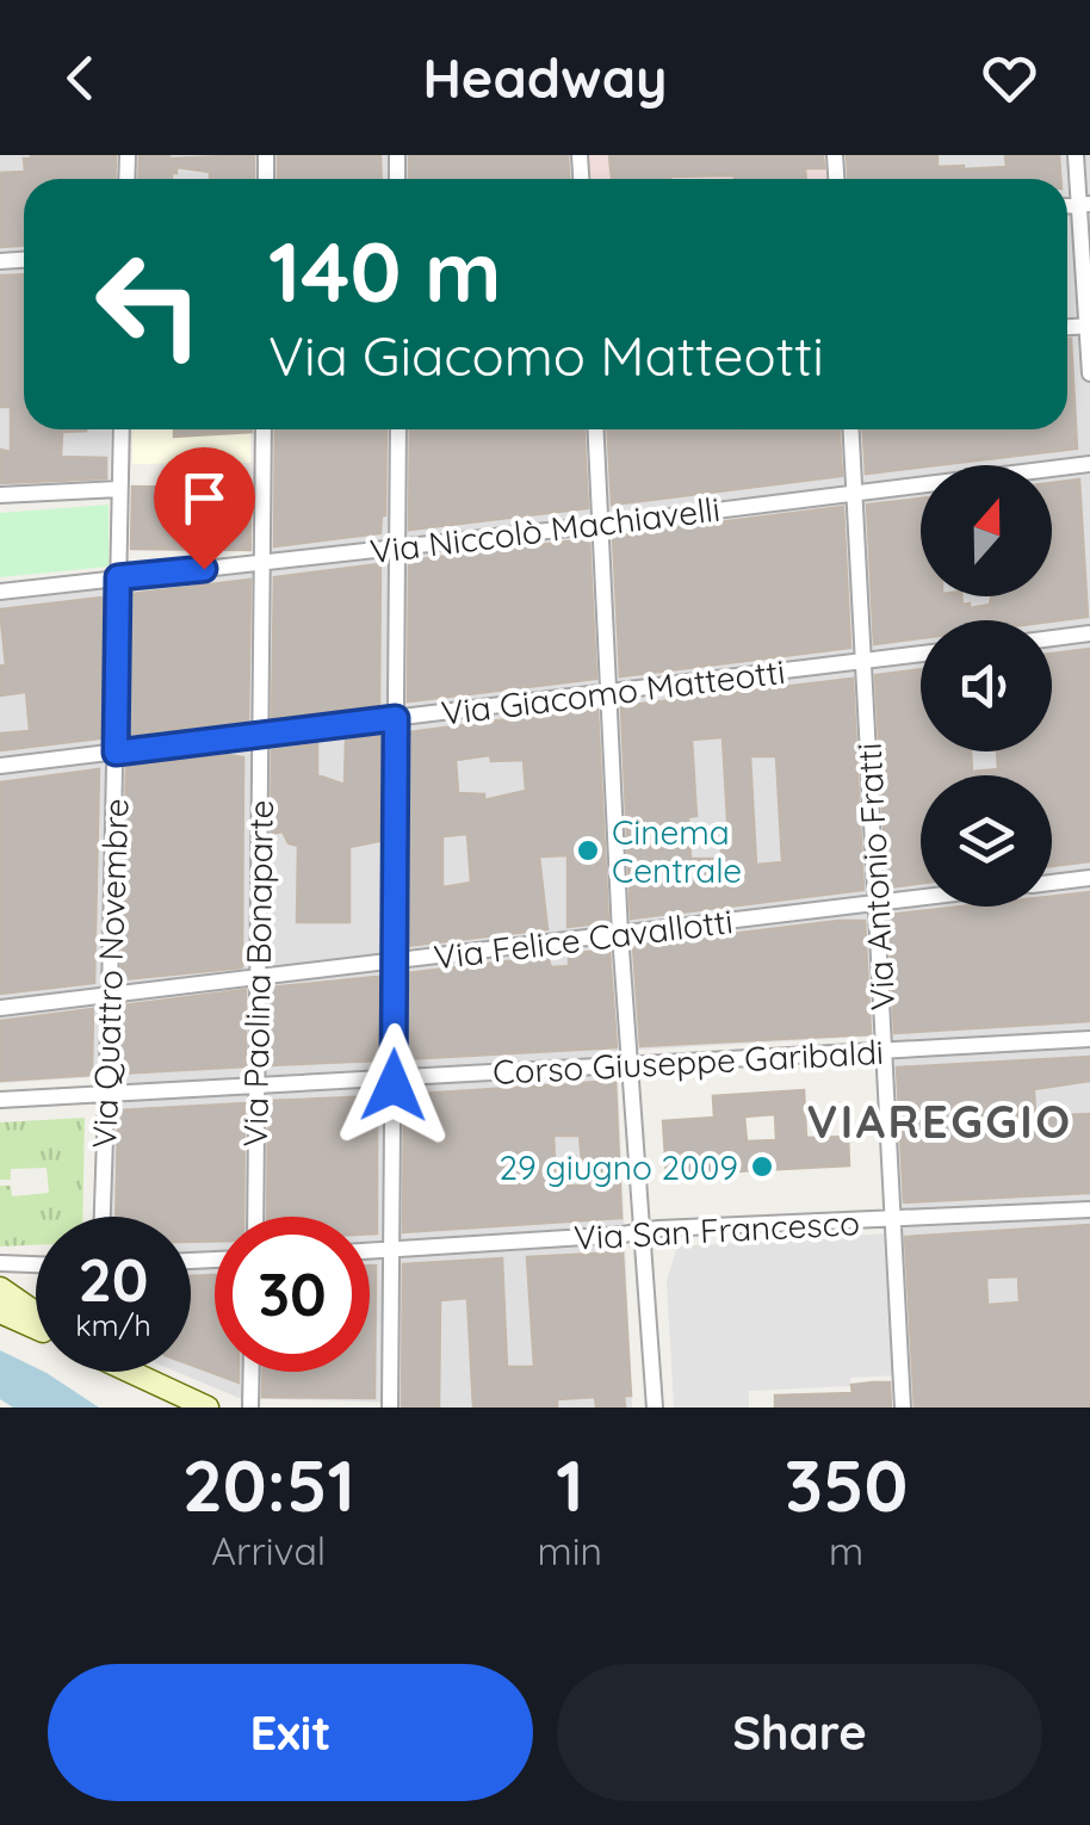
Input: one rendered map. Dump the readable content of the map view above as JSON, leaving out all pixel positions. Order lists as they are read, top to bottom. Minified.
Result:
{"streets":{"street":["Via Niccolò Machiavelli","Via Giacomo Matteotti","Via Antonio Fratti","Via Felice Cavallotti","Via Quattro Novembre","Via Paolina Bonaparte","Corso Giuseppe Garibaldi","Via San Francesco"]},"crossings":[["Via Niccolò Machiavelli","Via Antonio Fratti"],["Via Niccolò Machiavelli","Via Quattro Novembre"],["Via Niccolò Machiavelli","Via Paolina Bonaparte"],["Via Giacomo Matteotti","Via Antonio Fratti"],["Via Giacomo Matteotti","Via Quattro Novembre"],["Via Giacomo Matteotti","Via Paolina Bonaparte"],["Via Antonio Fratti","Via Felice Cavallotti"],["Via Antonio Fratti","Corso Giuseppe Garibaldi"],["Via Antonio Fratti","Via San Francesco"],["Via Felice Cavallotti","Via Quattro Novembre"],["Via Felice Cavallotti","Via Paolina Bonaparte"],["Via Quattro Novembre","Corso Giuseppe Garibaldi"],["Via Paolina Bonaparte","Corso Giuseppe Garibaldi"]],"districts":["VIAREGGIO"],"places":["Cinema Centrale","29 giugno 2009"],"north":"top","page":{"header":"Headway","turn":["140 m","Via Giacomo Matteotti"],"speed":"20 km/h","limit":"30","eta":["20:51","Arrival","1","min","350","m"],"buttons":["Exit","Share"]}}
